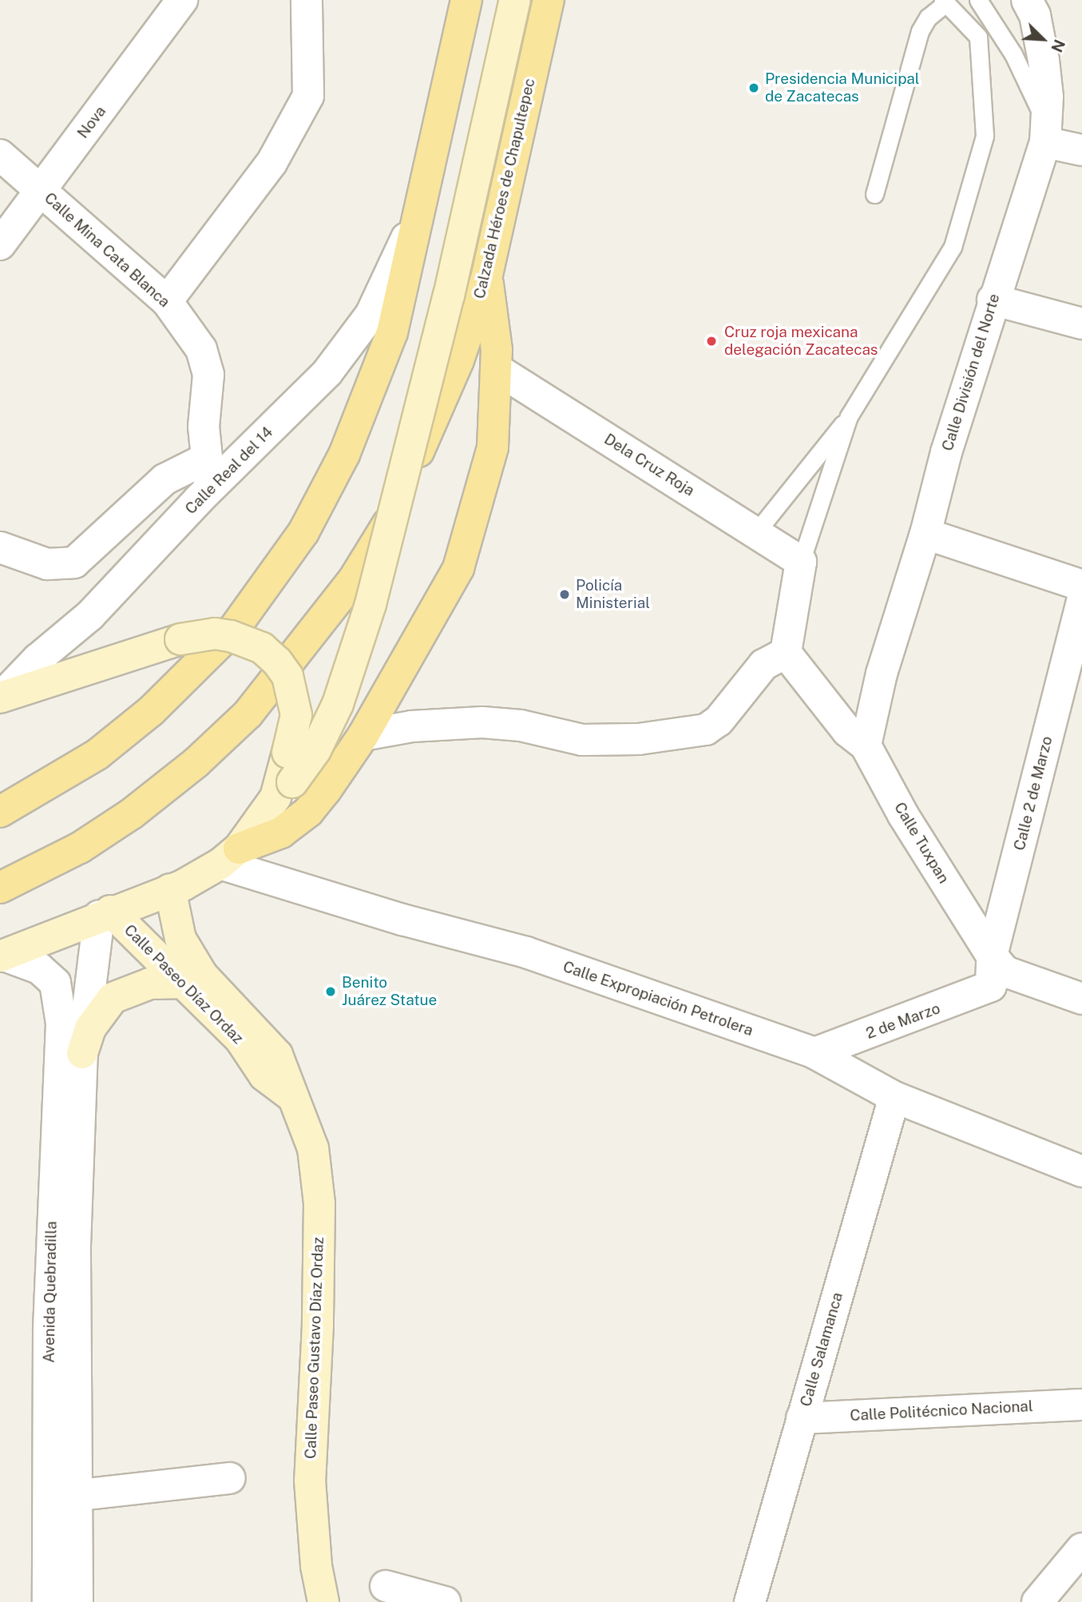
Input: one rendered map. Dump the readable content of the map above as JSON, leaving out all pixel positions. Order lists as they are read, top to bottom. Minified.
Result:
{"streets":{"main road":["Calzada Héroes de Chapultepec","Calle Paseo Díaz Ordaz","Calle Paseo Gustavo Díaz Ordaz"],"street":["Nova","Calle Mina Cata Blanca","Calle División del Norte","Dela Cruz Roja","Calle Real del 14","Calle 2 de Marzo","Calle Tuxpan","Calle Expropiación Petrolera","2 de Marzo","Avenida Quebradilla","Calle Salamanca","Calle Politécnico Nacional"]},"crossings":[["Nova","Calle Mina Cata Blanca"],["Calle Mina Cata Blanca","Calle Real del 14"],["Calle División del Norte","Calle Tuxpan"],["Calle 2 de Marzo","Calle Tuxpan"],["Calle 2 de Marzo","2 de Marzo"],["Calle Paseo Díaz Ordaz","Avenida Quebradilla"],["Calle Paseo Díaz Ordaz","Calle Paseo Gustavo Díaz Ordaz"],["Calle Expropiación Petrolera","2 de Marzo"],["Calle Expropiación Petrolera","Calle Salamanca"],["Calle Salamanca","Calle Politécnico Nacional"]],"places":["Presidencia Municipal de Zacatecas","Cruz roja mexicana delegación Zacatecas","Policía Ministerial","Benito Juárez Statue"],"north":"bottom right"}
